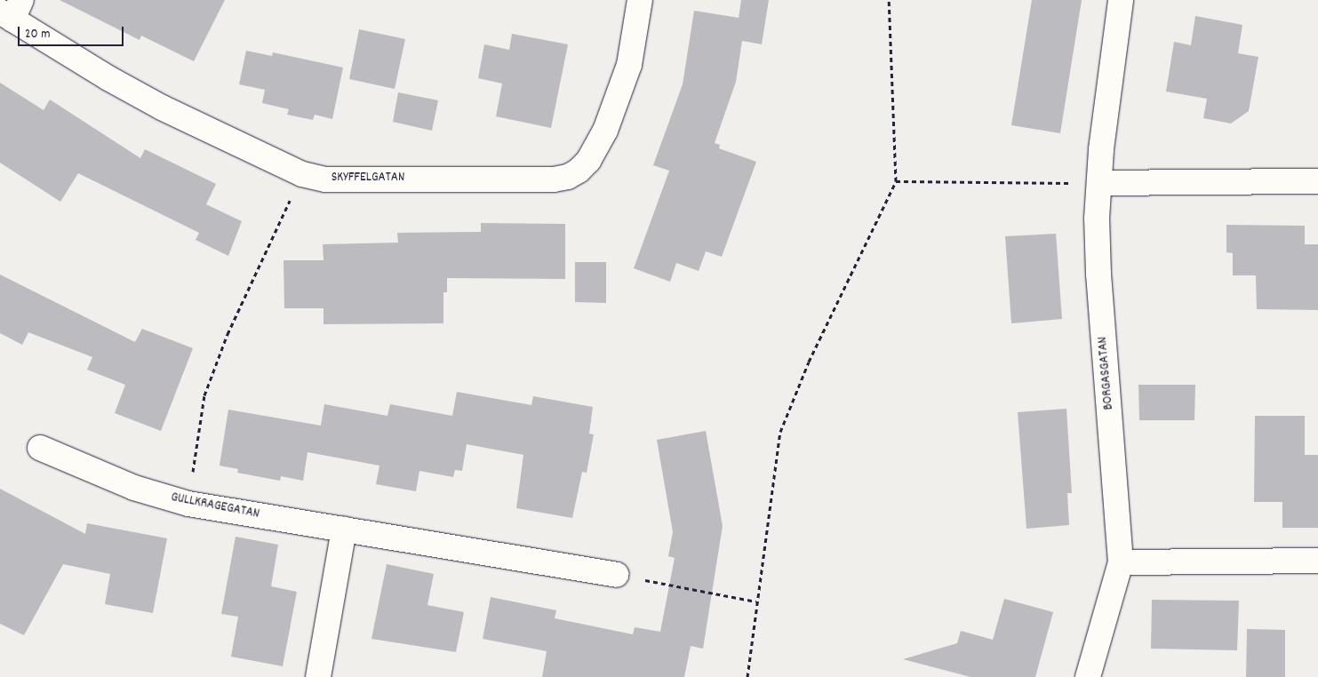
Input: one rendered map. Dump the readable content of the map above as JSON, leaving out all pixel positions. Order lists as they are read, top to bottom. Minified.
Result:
{"streets":{"street":["SKYFFELGATAN","BORGASGATAN","GULLKRAGEGATAN"]},"scale_bar":"20 m"}
